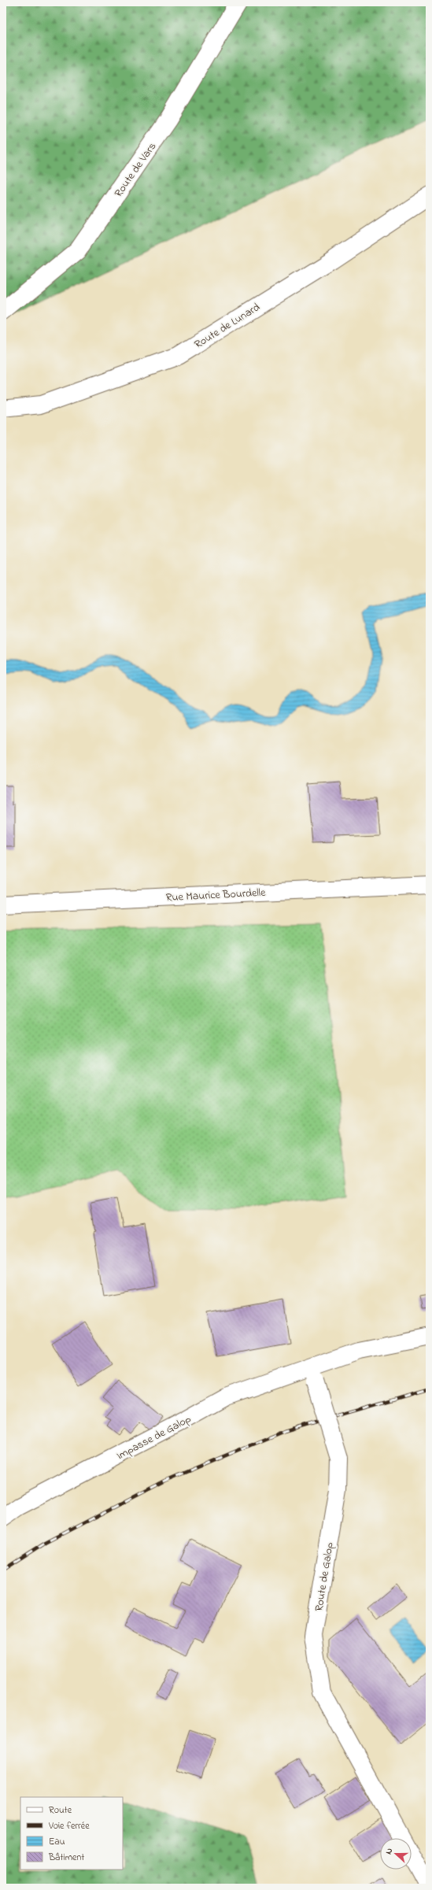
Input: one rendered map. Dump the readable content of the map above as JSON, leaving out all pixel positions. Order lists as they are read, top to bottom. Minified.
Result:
{"streets":{"street":["Route de Vars","Route de Lunard","Rue Maurice Bourdelle","Impasse de Galop","Route de Galop"]},"crossings":[["Impasse de Galop","Route de Galop"]],"legend":["Route","Voie ferrée","Eau","Bâtiment"],"north":"left"}
